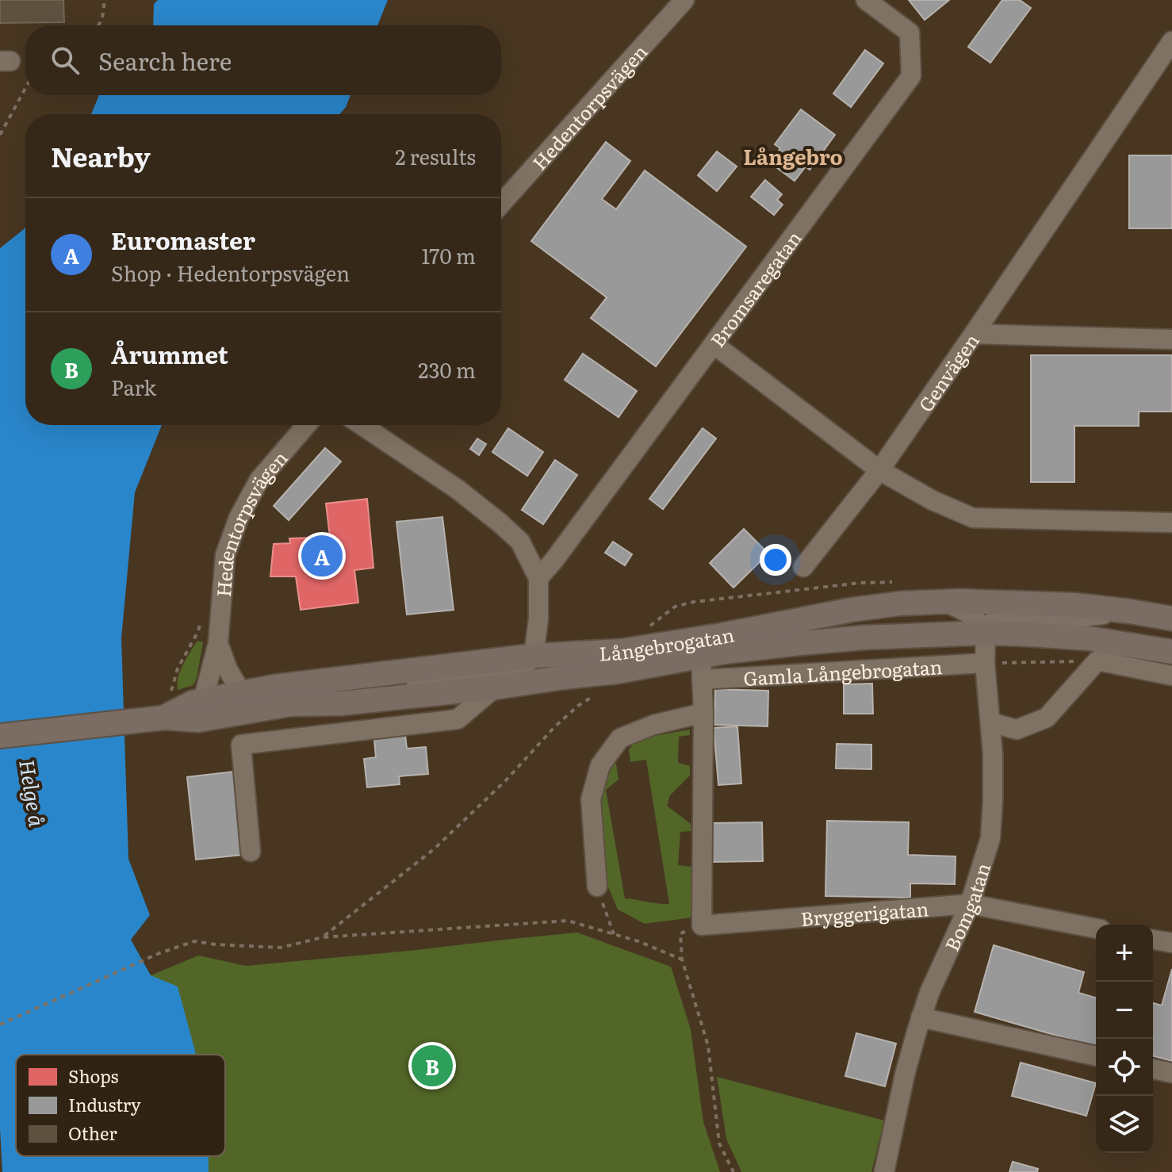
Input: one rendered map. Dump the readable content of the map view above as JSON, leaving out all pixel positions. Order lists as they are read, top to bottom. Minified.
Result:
{"streets":{"main road":["Långebrogatan"],"street":["Hedentorpsvägen","Bromsaregatan","Genvägen","Gamla Långebrogatan","Bomgatan","Bryggerigatan"]},"crossings":[["Hedentorpsvägen","Långebrogatan"],["Långebrogatan","Gamla Långebrogatan"],["Långebrogatan","Bomgatan"],["Långebrogatan","Bryggerigatan"],["Gamla Långebrogatan","Bomgatan"],["Bomgatan","Bryggerigatan"]],"districts":["Långebro"],"water":["Helge å"],"legend":["Shops","Industry","Other"],"page":{"search":"Search here","heading":["Nearby","2 results"],"list":[{"mark":"A","name":"Euromaster","note":"Shop · Hedentorpsvägen","value":"170 m"},{"mark":"B","name":"Årummet","note":"Park","value":"230 m"}],"pins":["A","B"],"map_buttons":["+","−"]}}
